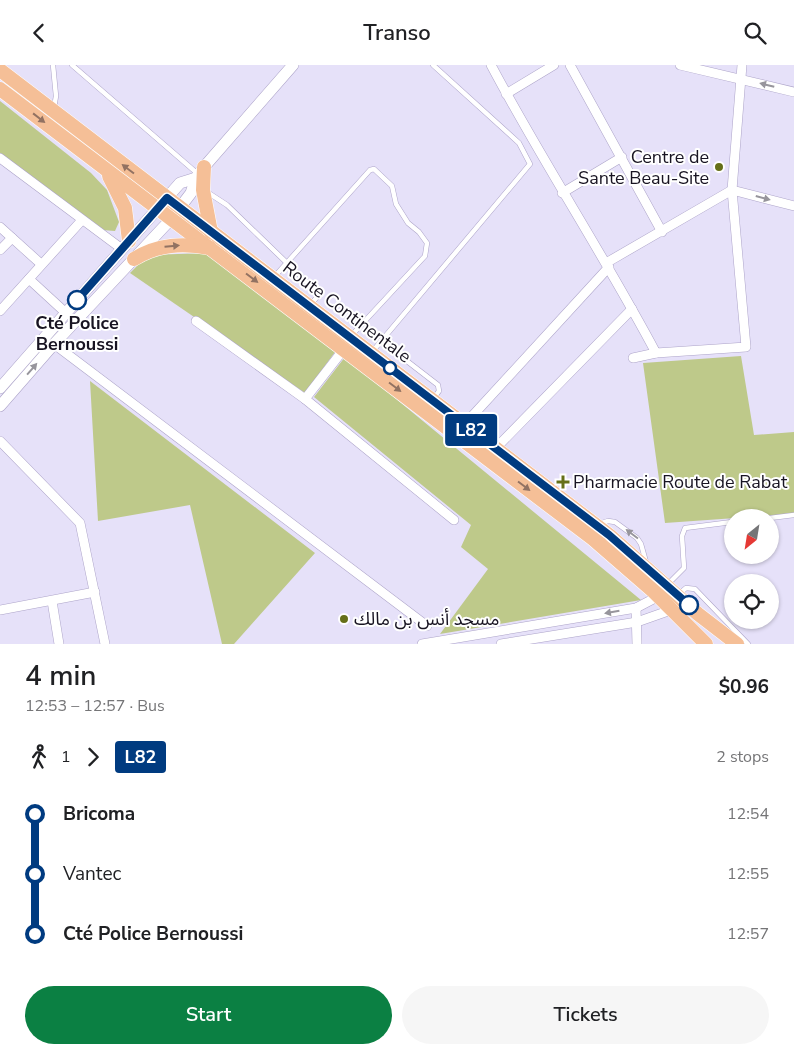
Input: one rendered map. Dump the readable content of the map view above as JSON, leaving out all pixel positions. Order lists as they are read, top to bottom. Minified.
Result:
{"streets":{"main road":["Route Continentale"]},"places":{"other":["Centre de Sante Beau-Site","Cté Police Bernoussi","مسجد أنس بن مالك"],"health":["Pharmacie Route de Rabat"]},"lines":["bus line L82"],"north":"bottom left","page":{"header":"Transo","on_map":"L82","heading":["4 min","12:53 – 12:57 · Bus","$0.96"],"legs":["1","L82","2 stops"],"list":[{"name":"Bricoma","value":"12:54"},{"name":"Vantec","value":"12:55"},{"name":"Cté Police Bernoussi","value":"12:57"}],"buttons":["Start","Tickets"]}}
